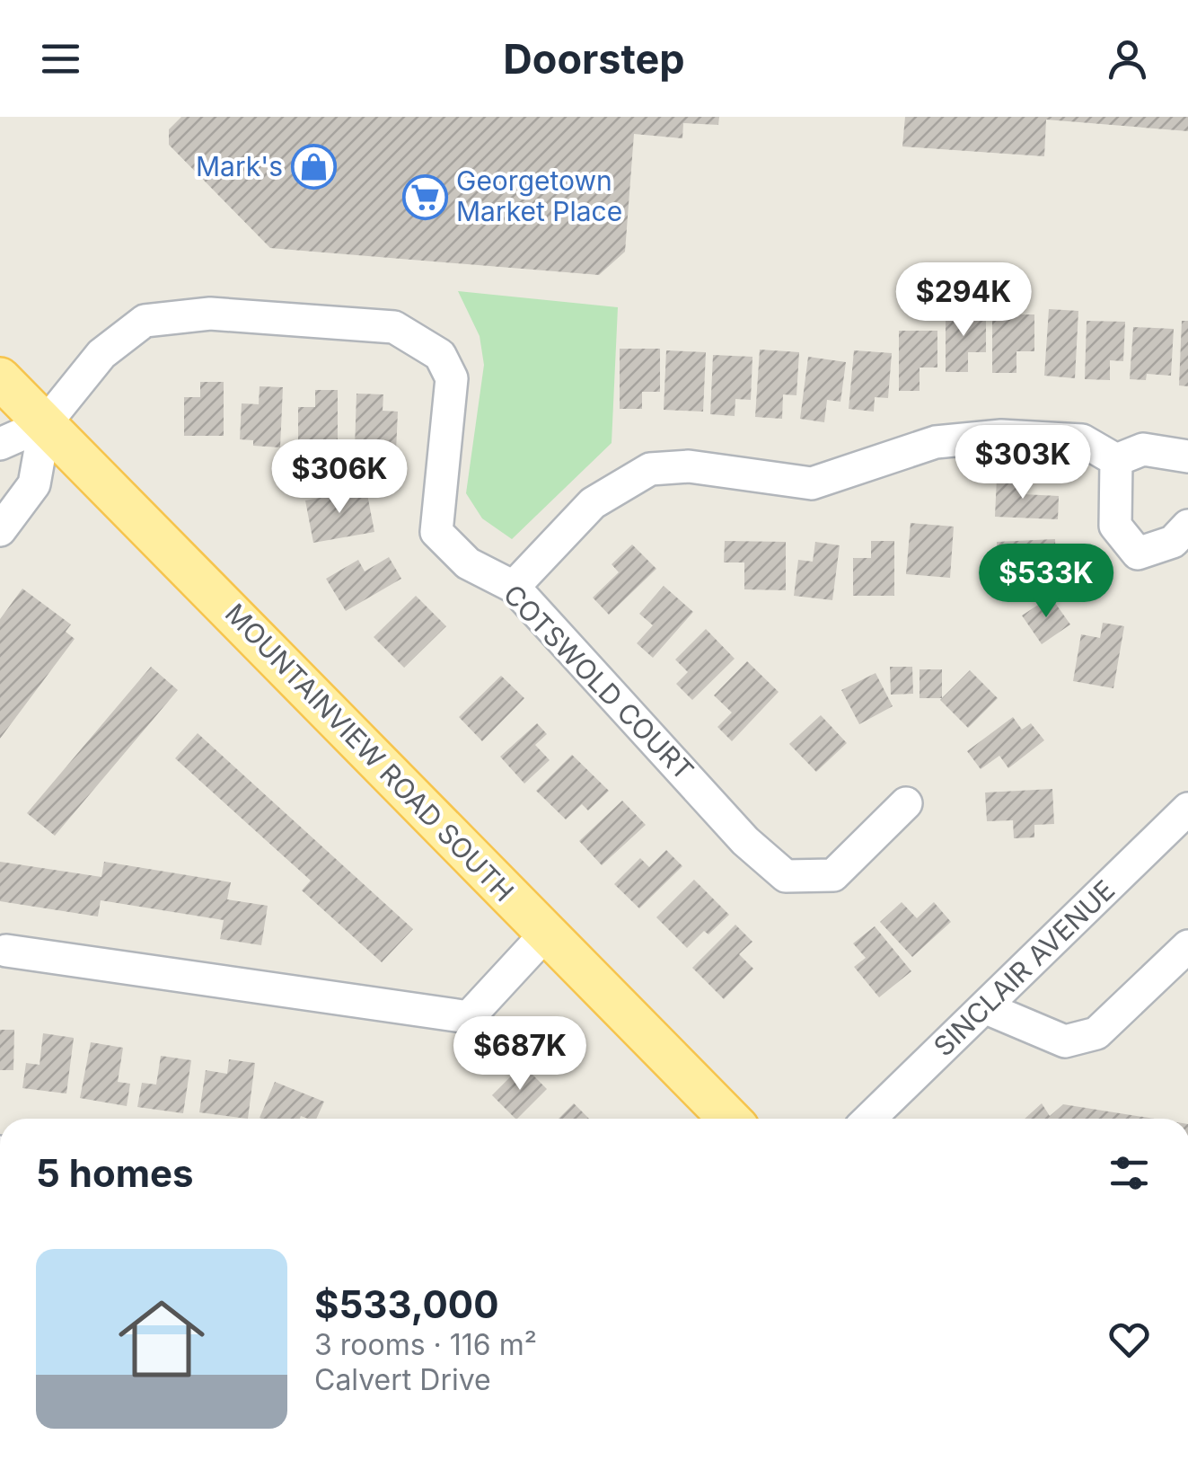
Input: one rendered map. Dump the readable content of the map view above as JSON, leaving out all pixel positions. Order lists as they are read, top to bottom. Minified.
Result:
{"streets":{"main road":["MOUNTAINVIEW ROAD SOUTH"],"street":["COTSWOLD COURT","SINCLAIR AVENUE"]},"crossings":[["COTSWOLD COURT","MOUNTAINVIEW ROAD SOUTH"]],"places":{"shop":["Mark's"],"supermarket":["Georgetown Market Place"]},"page":{"header":"Doorstep","price":["$294K","$303K","$306K","$533K","$687K"],"heading":"5 homes","list":[{"name":"$533,000","note":"3 rooms · 116 m² · Calvert Drive"}]}}
